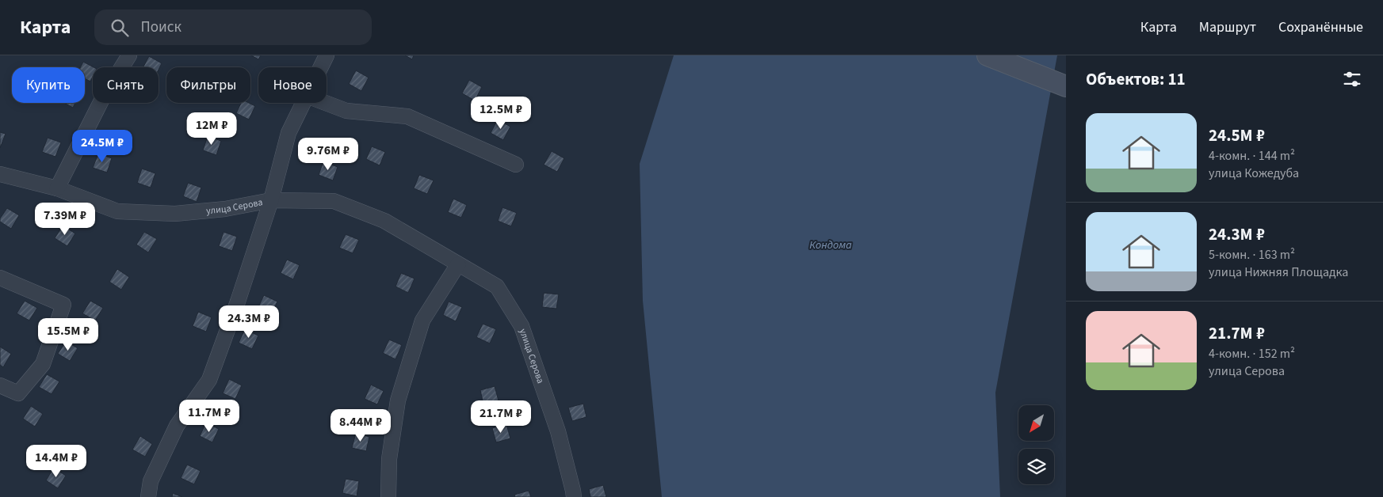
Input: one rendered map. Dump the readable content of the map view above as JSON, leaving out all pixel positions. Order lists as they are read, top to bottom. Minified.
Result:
{"streets":{"street":["улица Серова"]},"water":["Кондома"],"north":"bottom left","page":{"header":"Карта","search":"Поиск","nav":["Карта","Маршрут","Сохранённые"],"heading":"Объектов: 11","chip":["Купить","Снять","Фильтры","Новое"],"price":["12.5M ₽","12M ₽","24.5M ₽","9.76M ₽","7.39M ₽","24.3M ₽","15.5M ₽","11.7M ₽","21.7M ₽","8.44M ₽","14.4M ₽"],"list":[{"name":"24.5M ₽","note":"4-комн. · 144 m² · улица Кожедуба"},{"name":"24.3M ₽","note":"5-комн. · 163 m² · улица Нижняя Площадка"},{"name":"21.7M ₽","note":"4-комн. · 152 m² · улица Серова"}]}}
